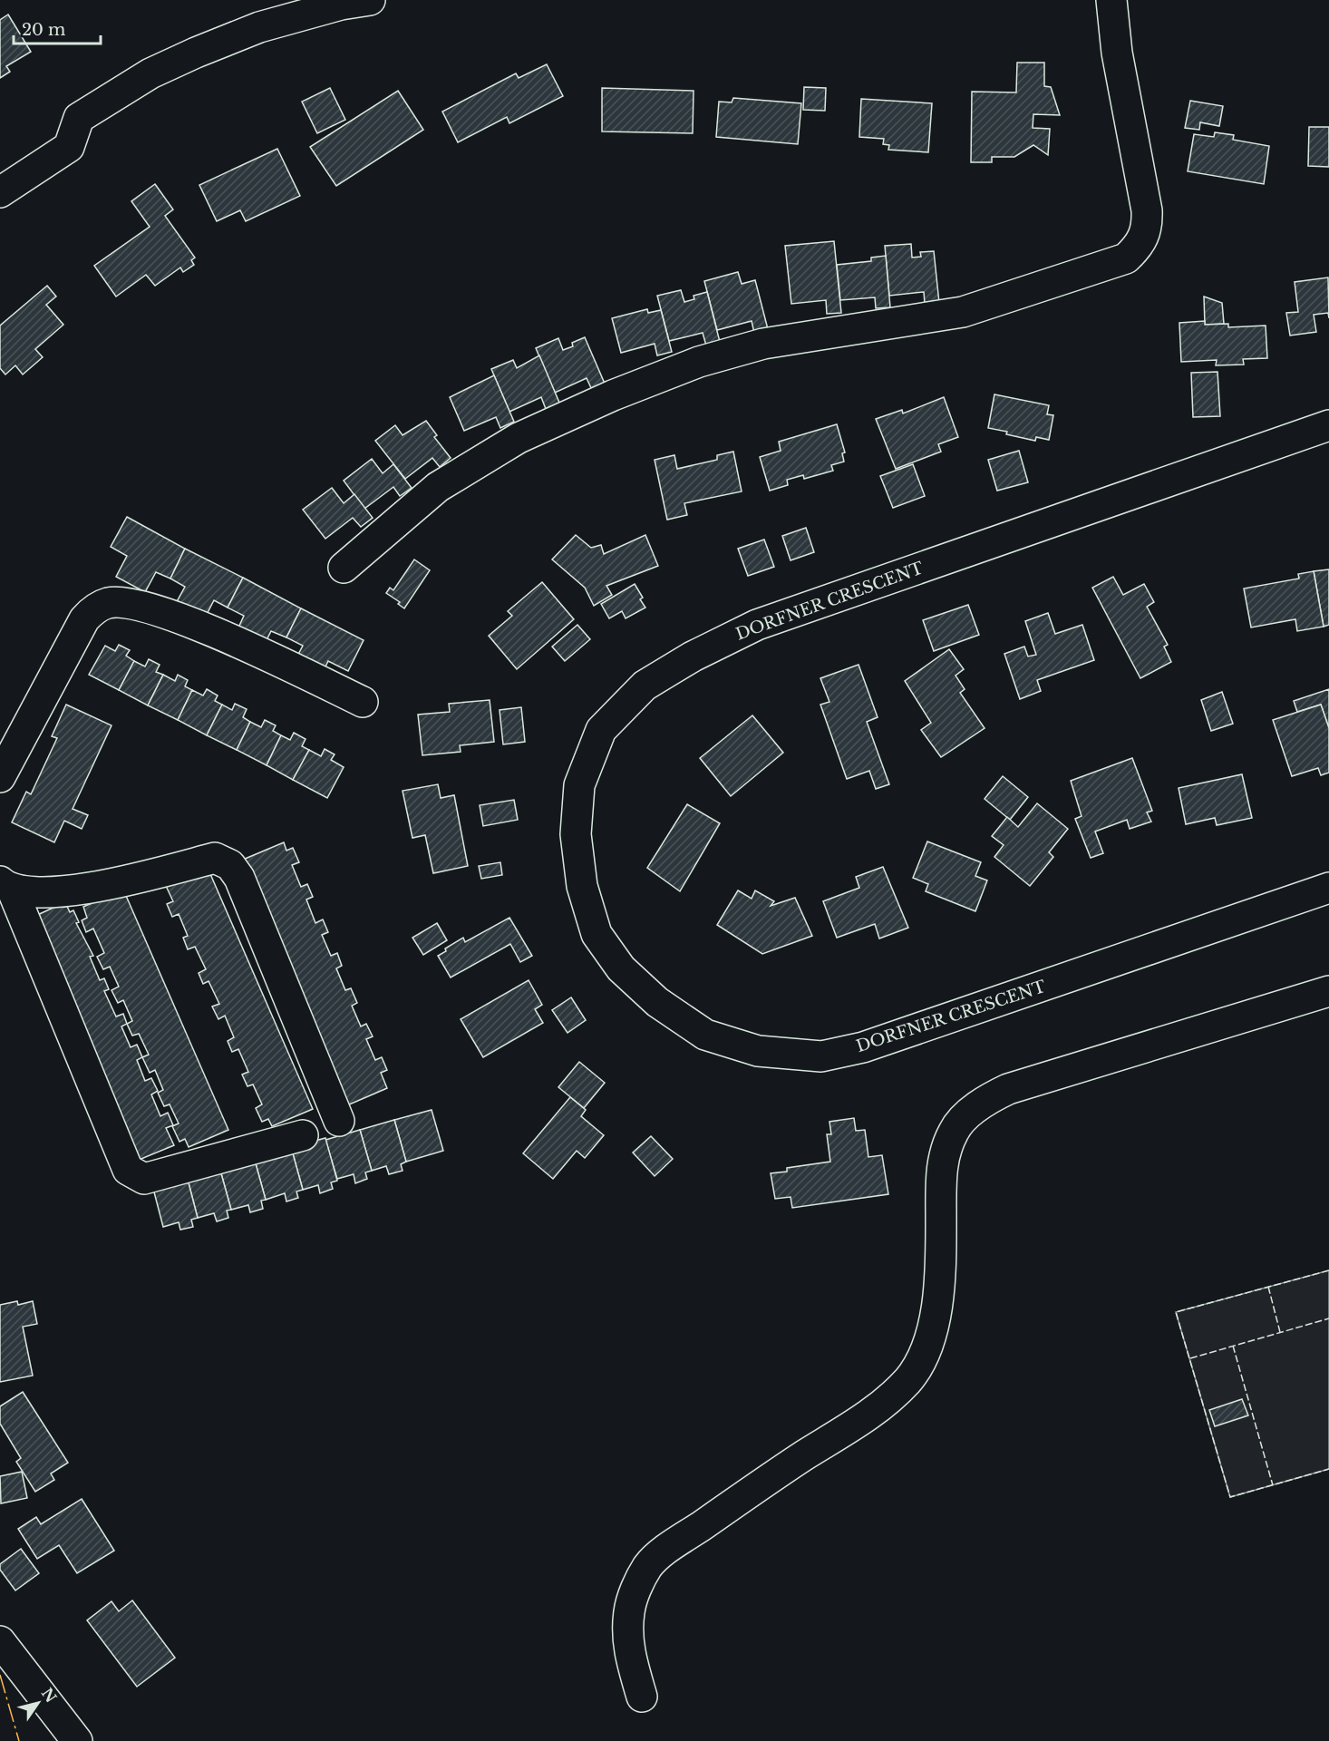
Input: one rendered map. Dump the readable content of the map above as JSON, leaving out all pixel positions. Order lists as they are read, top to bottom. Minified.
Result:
{"streets":{"street":["DORFNER CRESCENT"]},"scale_bar":"20 m","north":"top right"}
